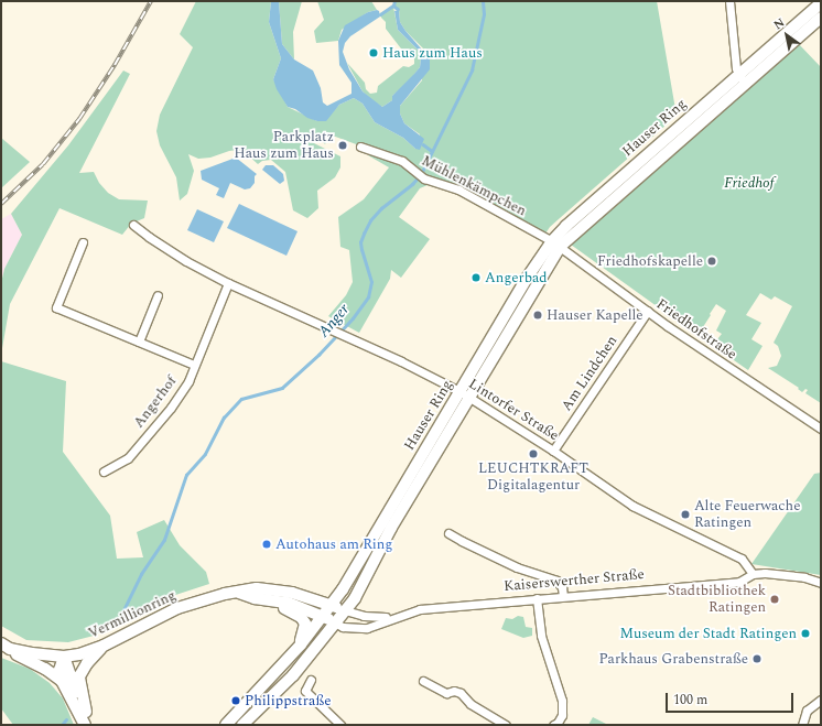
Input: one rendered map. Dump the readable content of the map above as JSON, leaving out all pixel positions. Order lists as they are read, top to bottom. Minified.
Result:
{"streets":{"main road":["Hauser Ring","Vermillionring"],"street":["Mühlenkämpchen","Friedhofstraße","Am Lindchen","Angerhof","Lintorfer Straße","Kaiserswerther Straße"]},"crossings":[["Hauser Ring","Mühlenkämpchen"],["Hauser Ring","Friedhofstraße"],["Hauser Ring","Lintorfer Straße"],["Hauser Ring","Kaiserswerther Straße"],["Hauser Ring","Vermillionring"],["Mühlenkämpchen","Friedhofstraße"],["Friedhofstraße","Am Lindchen"],["Am Lindchen","Lintorfer Straße"],["Angerhof","Lintorfer Straße"],["Lintorfer Straße","Kaiserswerther Straße"],["Kaiserswerther Straße","Vermillionring"]],"water":["Anger"],"parks":["Friedhof"],"places":["Haus zum Haus","Parkplatz Haus zum Haus","Friedhofskapelle","Angerbad","Hauser Kapelle","LEUCHTKRAFT Digitalagentur","Alte Feuerwache Ratingen","Autohaus am Ring","Stadtbibliothek Ratingen","Museum der Stadt Ratingen","Parkhaus Grabenstraße","Philippstraße"],"scale_bar":"100 m","north":"top left"}
